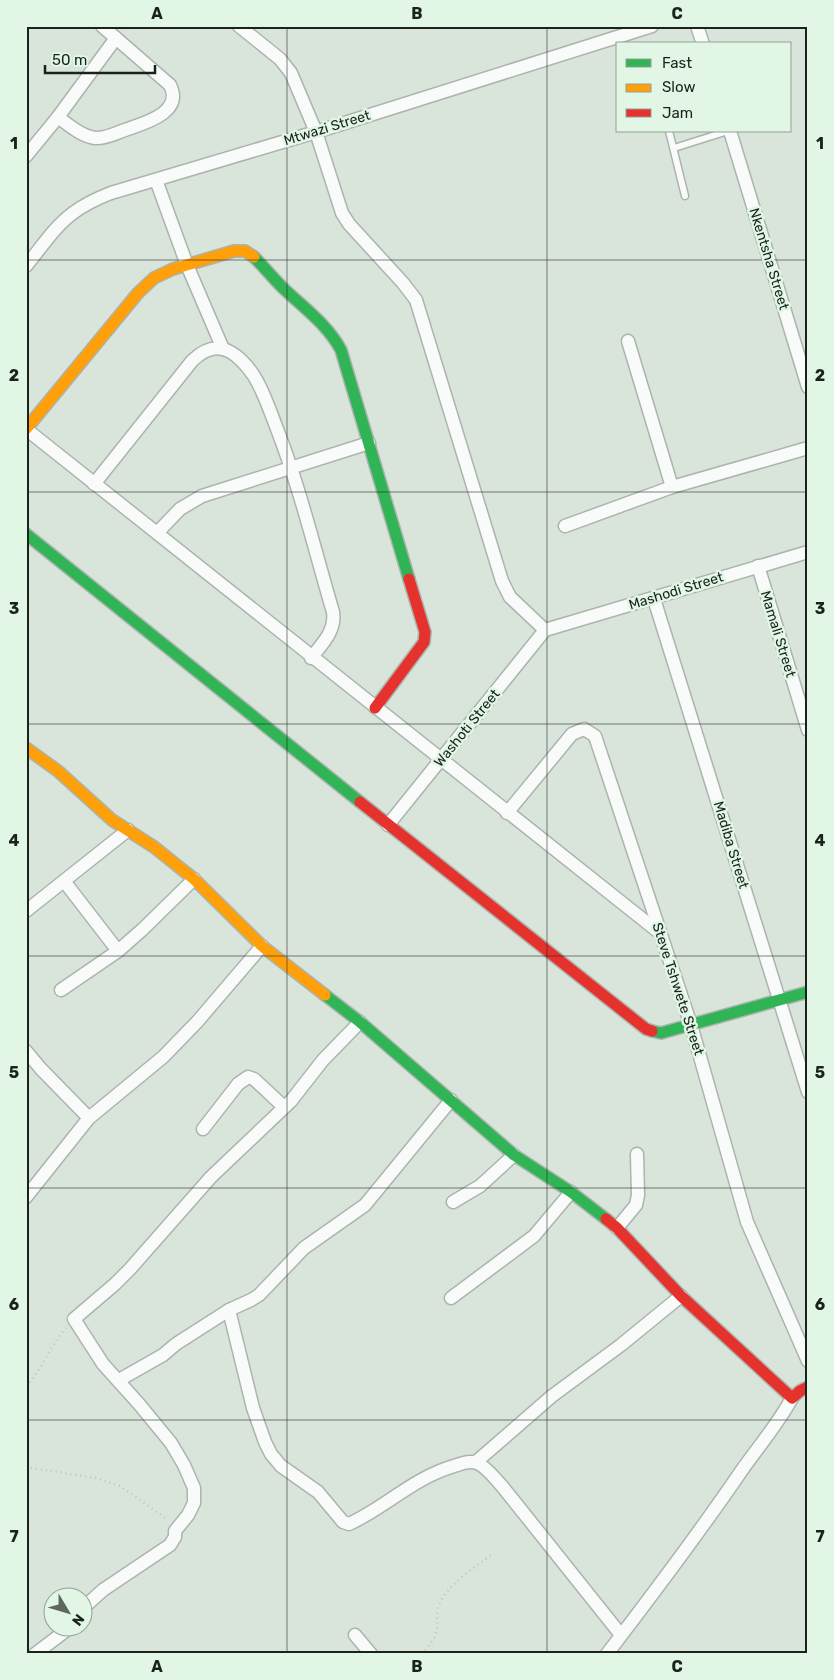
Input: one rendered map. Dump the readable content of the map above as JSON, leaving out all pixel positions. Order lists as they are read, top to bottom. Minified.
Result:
{"streets":{"street":["Mtwazi Street","Nkentsha Street","Mashodi Street","Mamali Street","Washoti Street","Madiba Street","Steve Tshwete Street"]},"crossings":[["Mashodi Street","Mamali Street"],["Mashodi Street","Washoti Street"],["Mashodi Street","Madiba Street"]],"legend":["Fast","Slow","Jam"],"scale_bar":"50 m","north":"bottom right","grid":{"columns":["A","B","C"],"rows":["1","2","3","4","5","6","7"]}}
